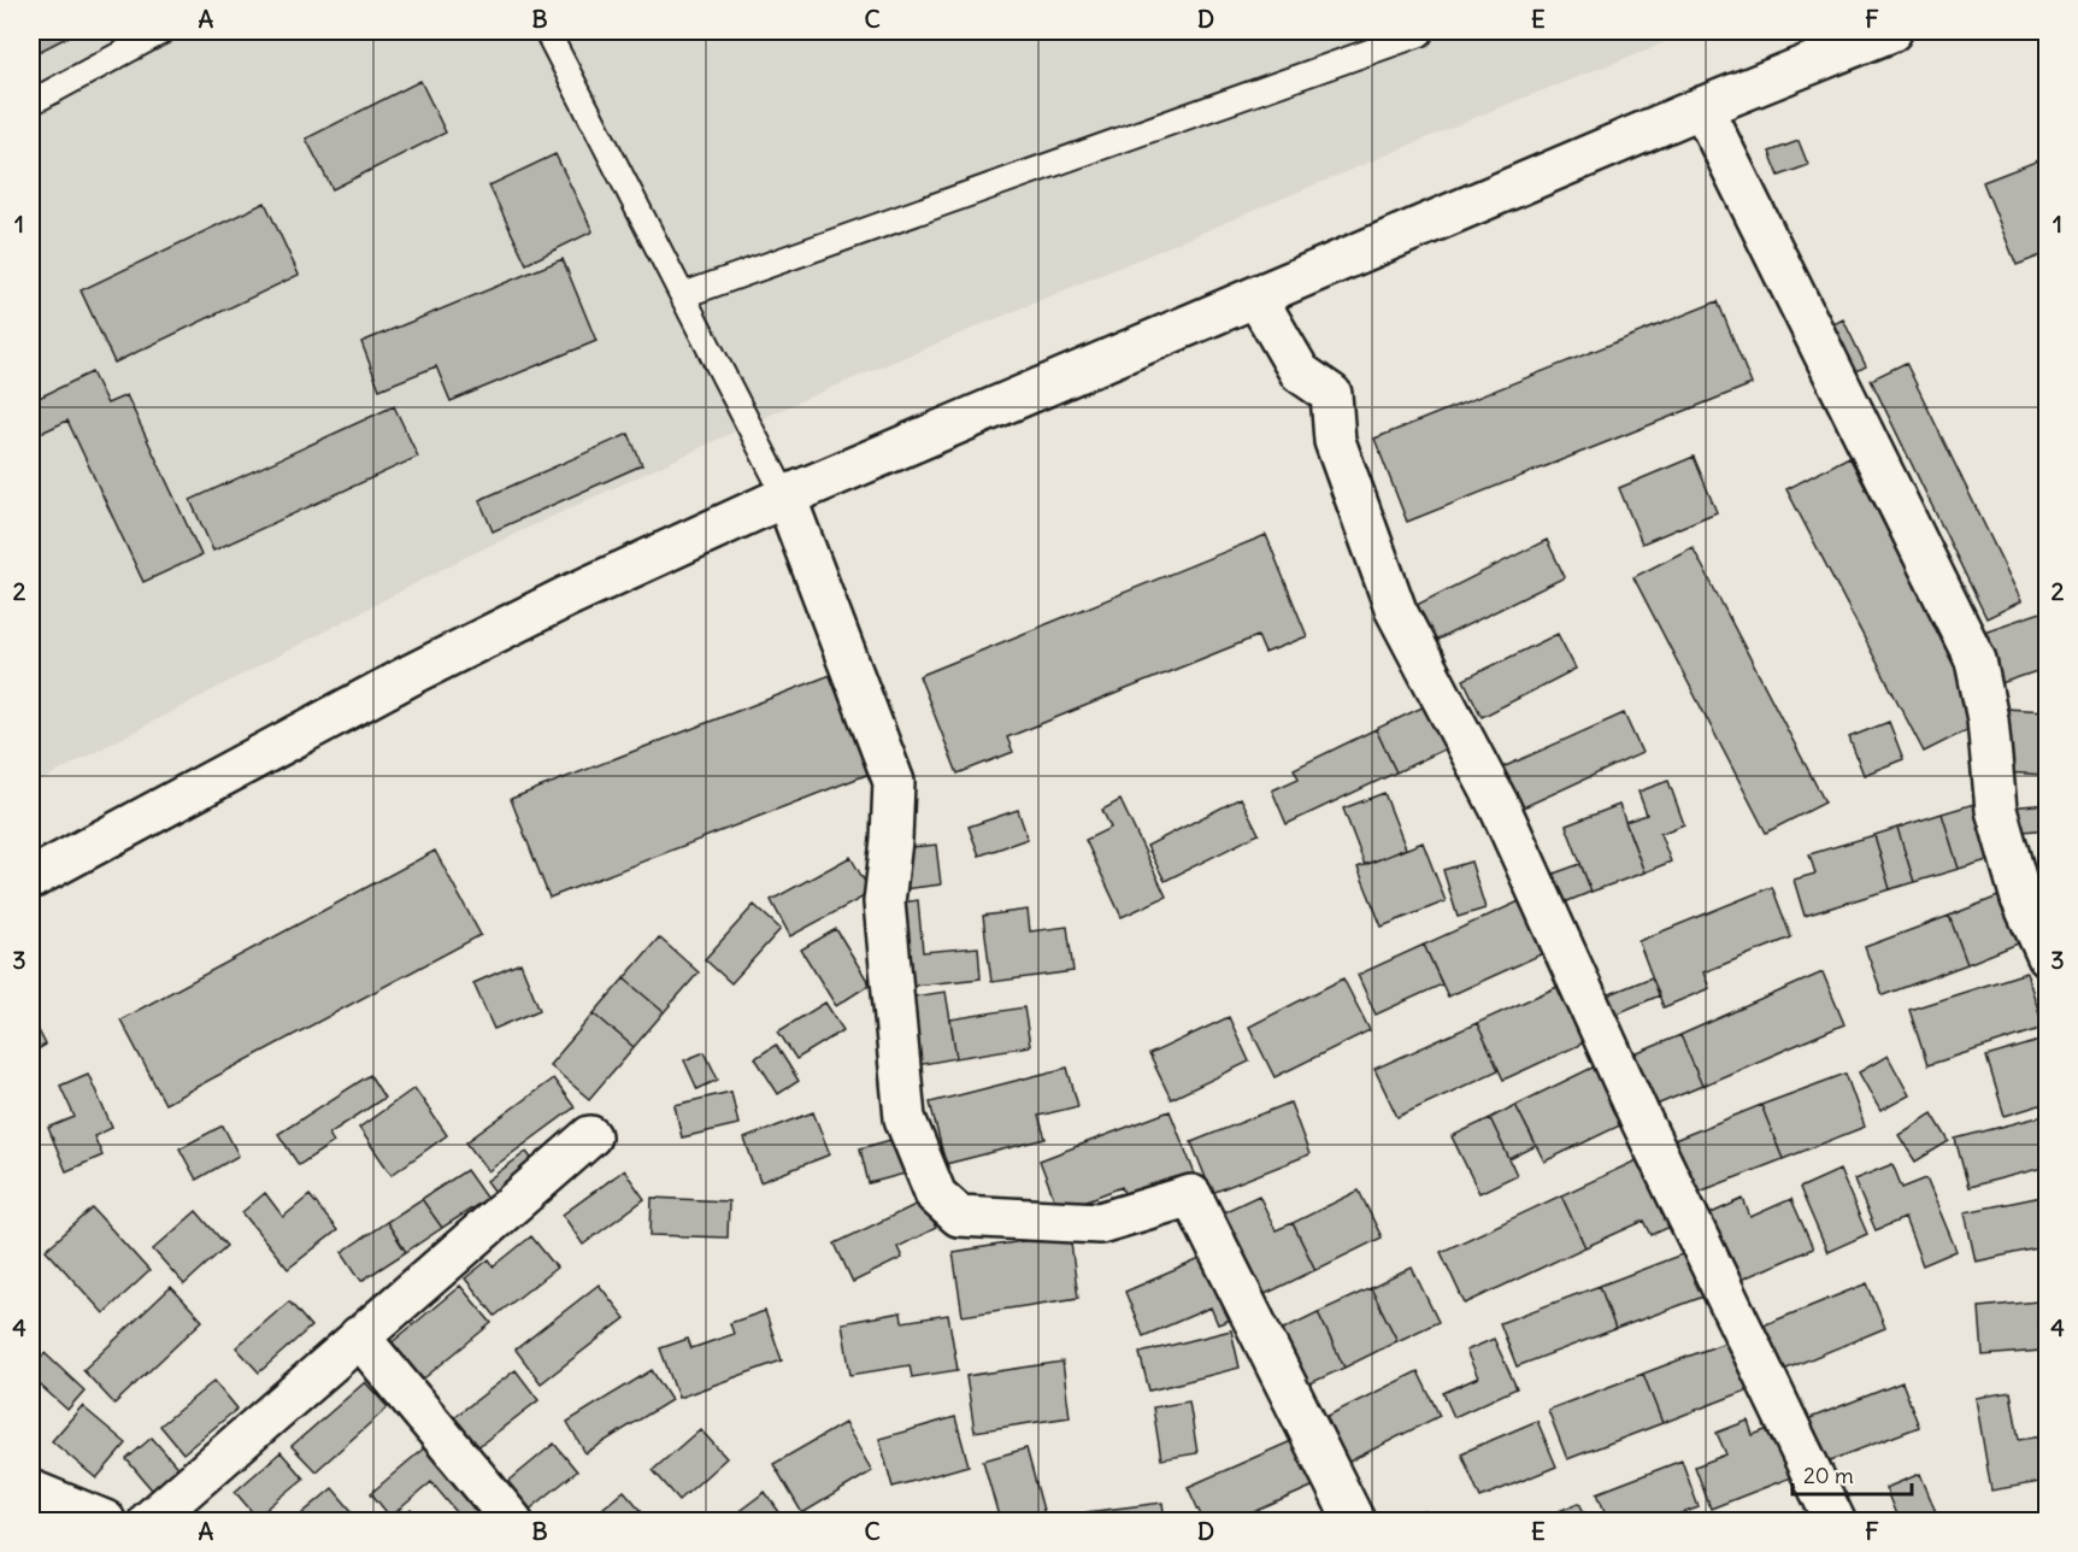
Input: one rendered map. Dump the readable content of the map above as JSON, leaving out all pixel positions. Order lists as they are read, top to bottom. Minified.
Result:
{"scale_bar":"20 m","grid":{"columns":["A","B","C","D","E","F"],"rows":["1","2","3","4"]}}
